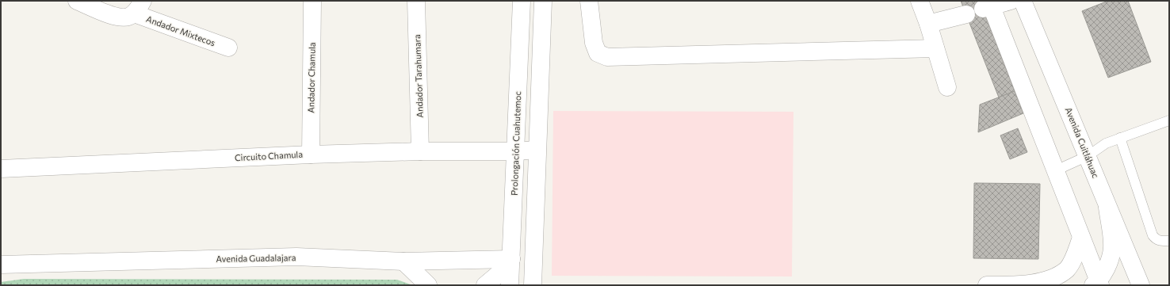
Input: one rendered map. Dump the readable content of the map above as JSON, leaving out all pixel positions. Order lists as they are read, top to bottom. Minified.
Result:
{"streets":{"street":["Andador Mixtecos","Andador Tarahumara","Andador Chamula","Avenida Cuitláhuac","Prolongación Cuahutemoc","Circuito Chamula","Avenida Guadalajara"]},"crossings":[["Andador Tarahumara","Circuito Chamula"],["Andador Chamula","Circuito Chamula"],["Prolongación Cuahutemoc","Circuito Chamula"],["Prolongación Cuahutemoc","Avenida Guadalajara"]]}
